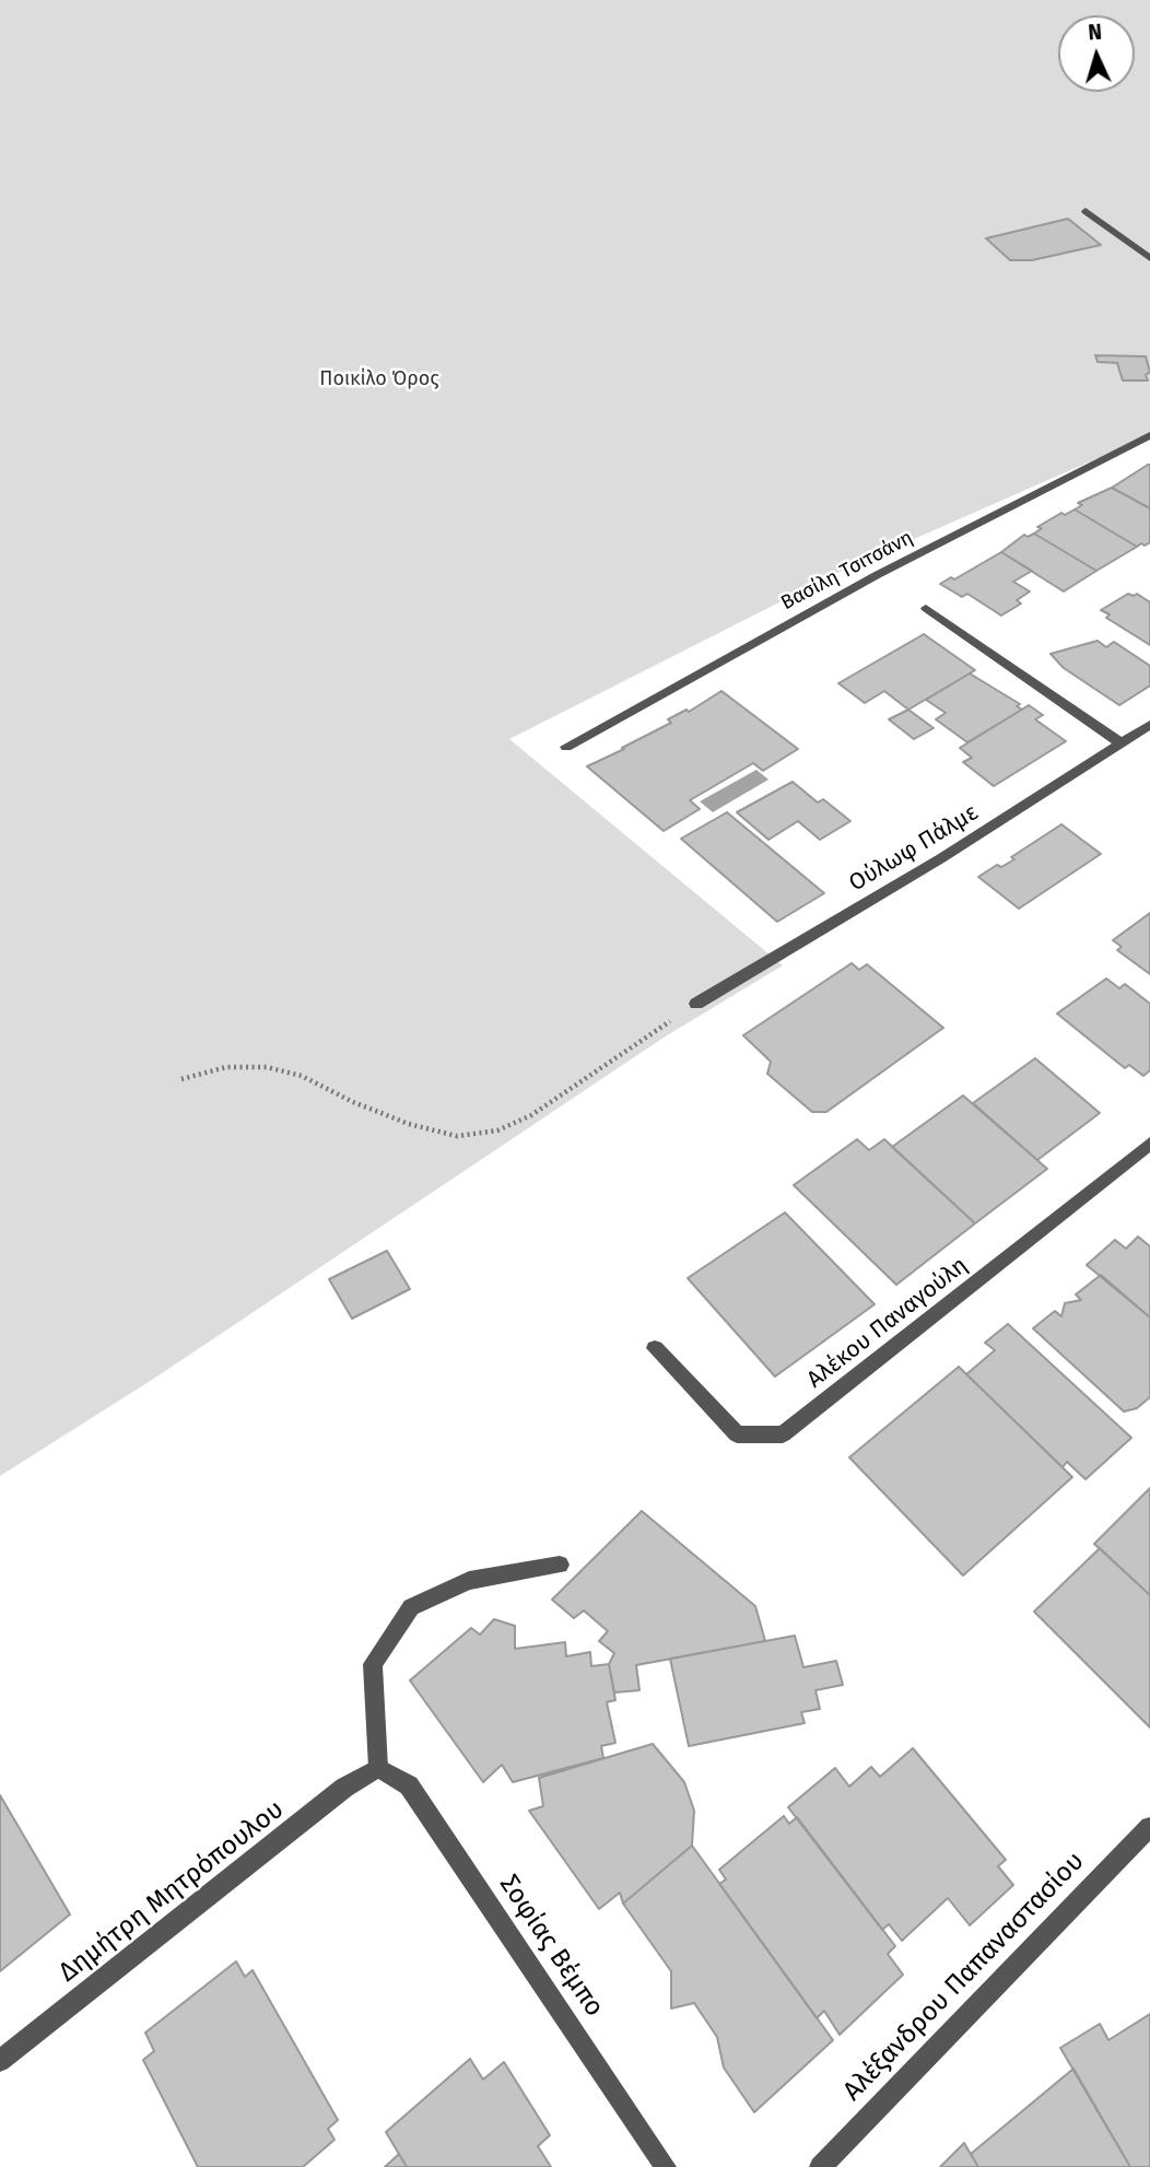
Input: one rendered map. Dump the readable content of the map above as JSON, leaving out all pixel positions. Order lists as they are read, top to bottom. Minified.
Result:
{"streets":{"street":["Βασίλη Τσιτσάνη","Ούλωφ Πάλμε","Αλέκου Παναγούλη","Δημήτρη Μητρόπουλου","Σοφίας Βέμπο","Αλέξανδρου Παπαναστασίου"]},"crossings":[["Δημήτρη Μητρόπουλου","Σοφίας Βέμπο"]],"parks":["Ποικίλο Όρος"],"north":"top"}
